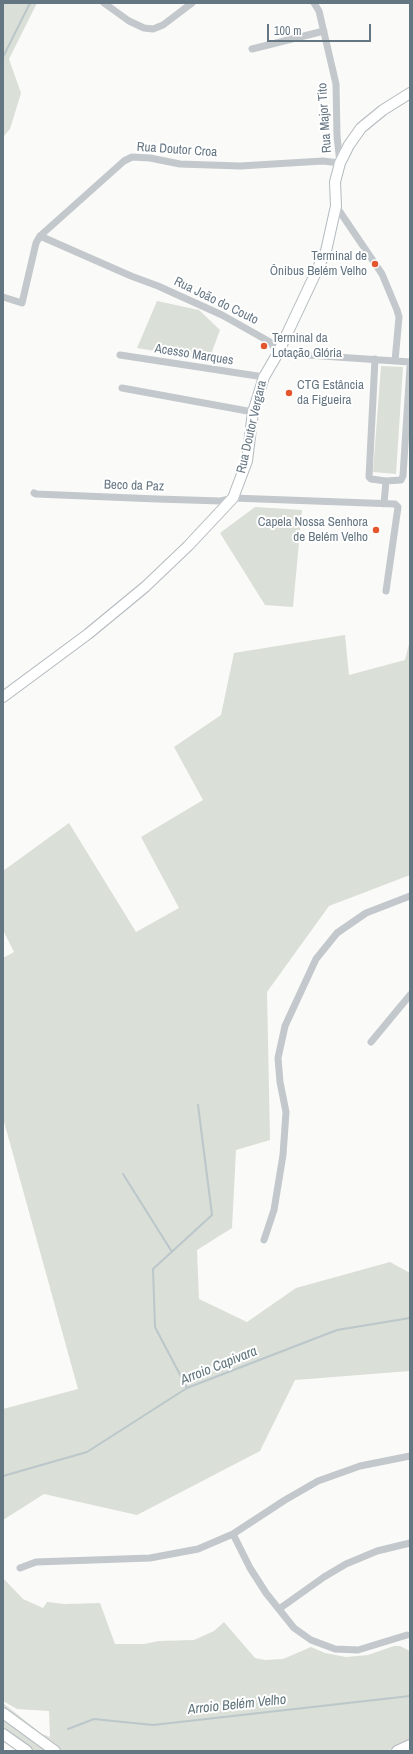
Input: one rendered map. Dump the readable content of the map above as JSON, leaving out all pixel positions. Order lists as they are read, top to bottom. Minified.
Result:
{"streets":{"main road":["Rua Doutor Vergara"],"street":["Rua Major Tito","Rua Doutor Croa","Rua João do Couto","Acesso Marques","Beco da Paz"]},"crossings":[["Rua Major Tito","Rua Doutor Croa"],["Rua Major Tito","Rua Doutor Vergara"],["Rua Doutor Croa","Rua João do Couto"],["Rua Doutor Croa","Rua Doutor Vergara"],["Rua João do Couto","Rua Doutor Vergara"],["Acesso Marques","Rua Doutor Vergara"],["Rua Doutor Vergara","Beco da Paz"]],"water":["Arroio Capivara","Arroio Belém Velho"],"places":["Terminal de Ônibus Belém Velho","Terminal da Lotação Glória","CTG Estância da Figueira","Capela Nossa Senhora de Belém Velho"],"scale_bar":"100 m"}
